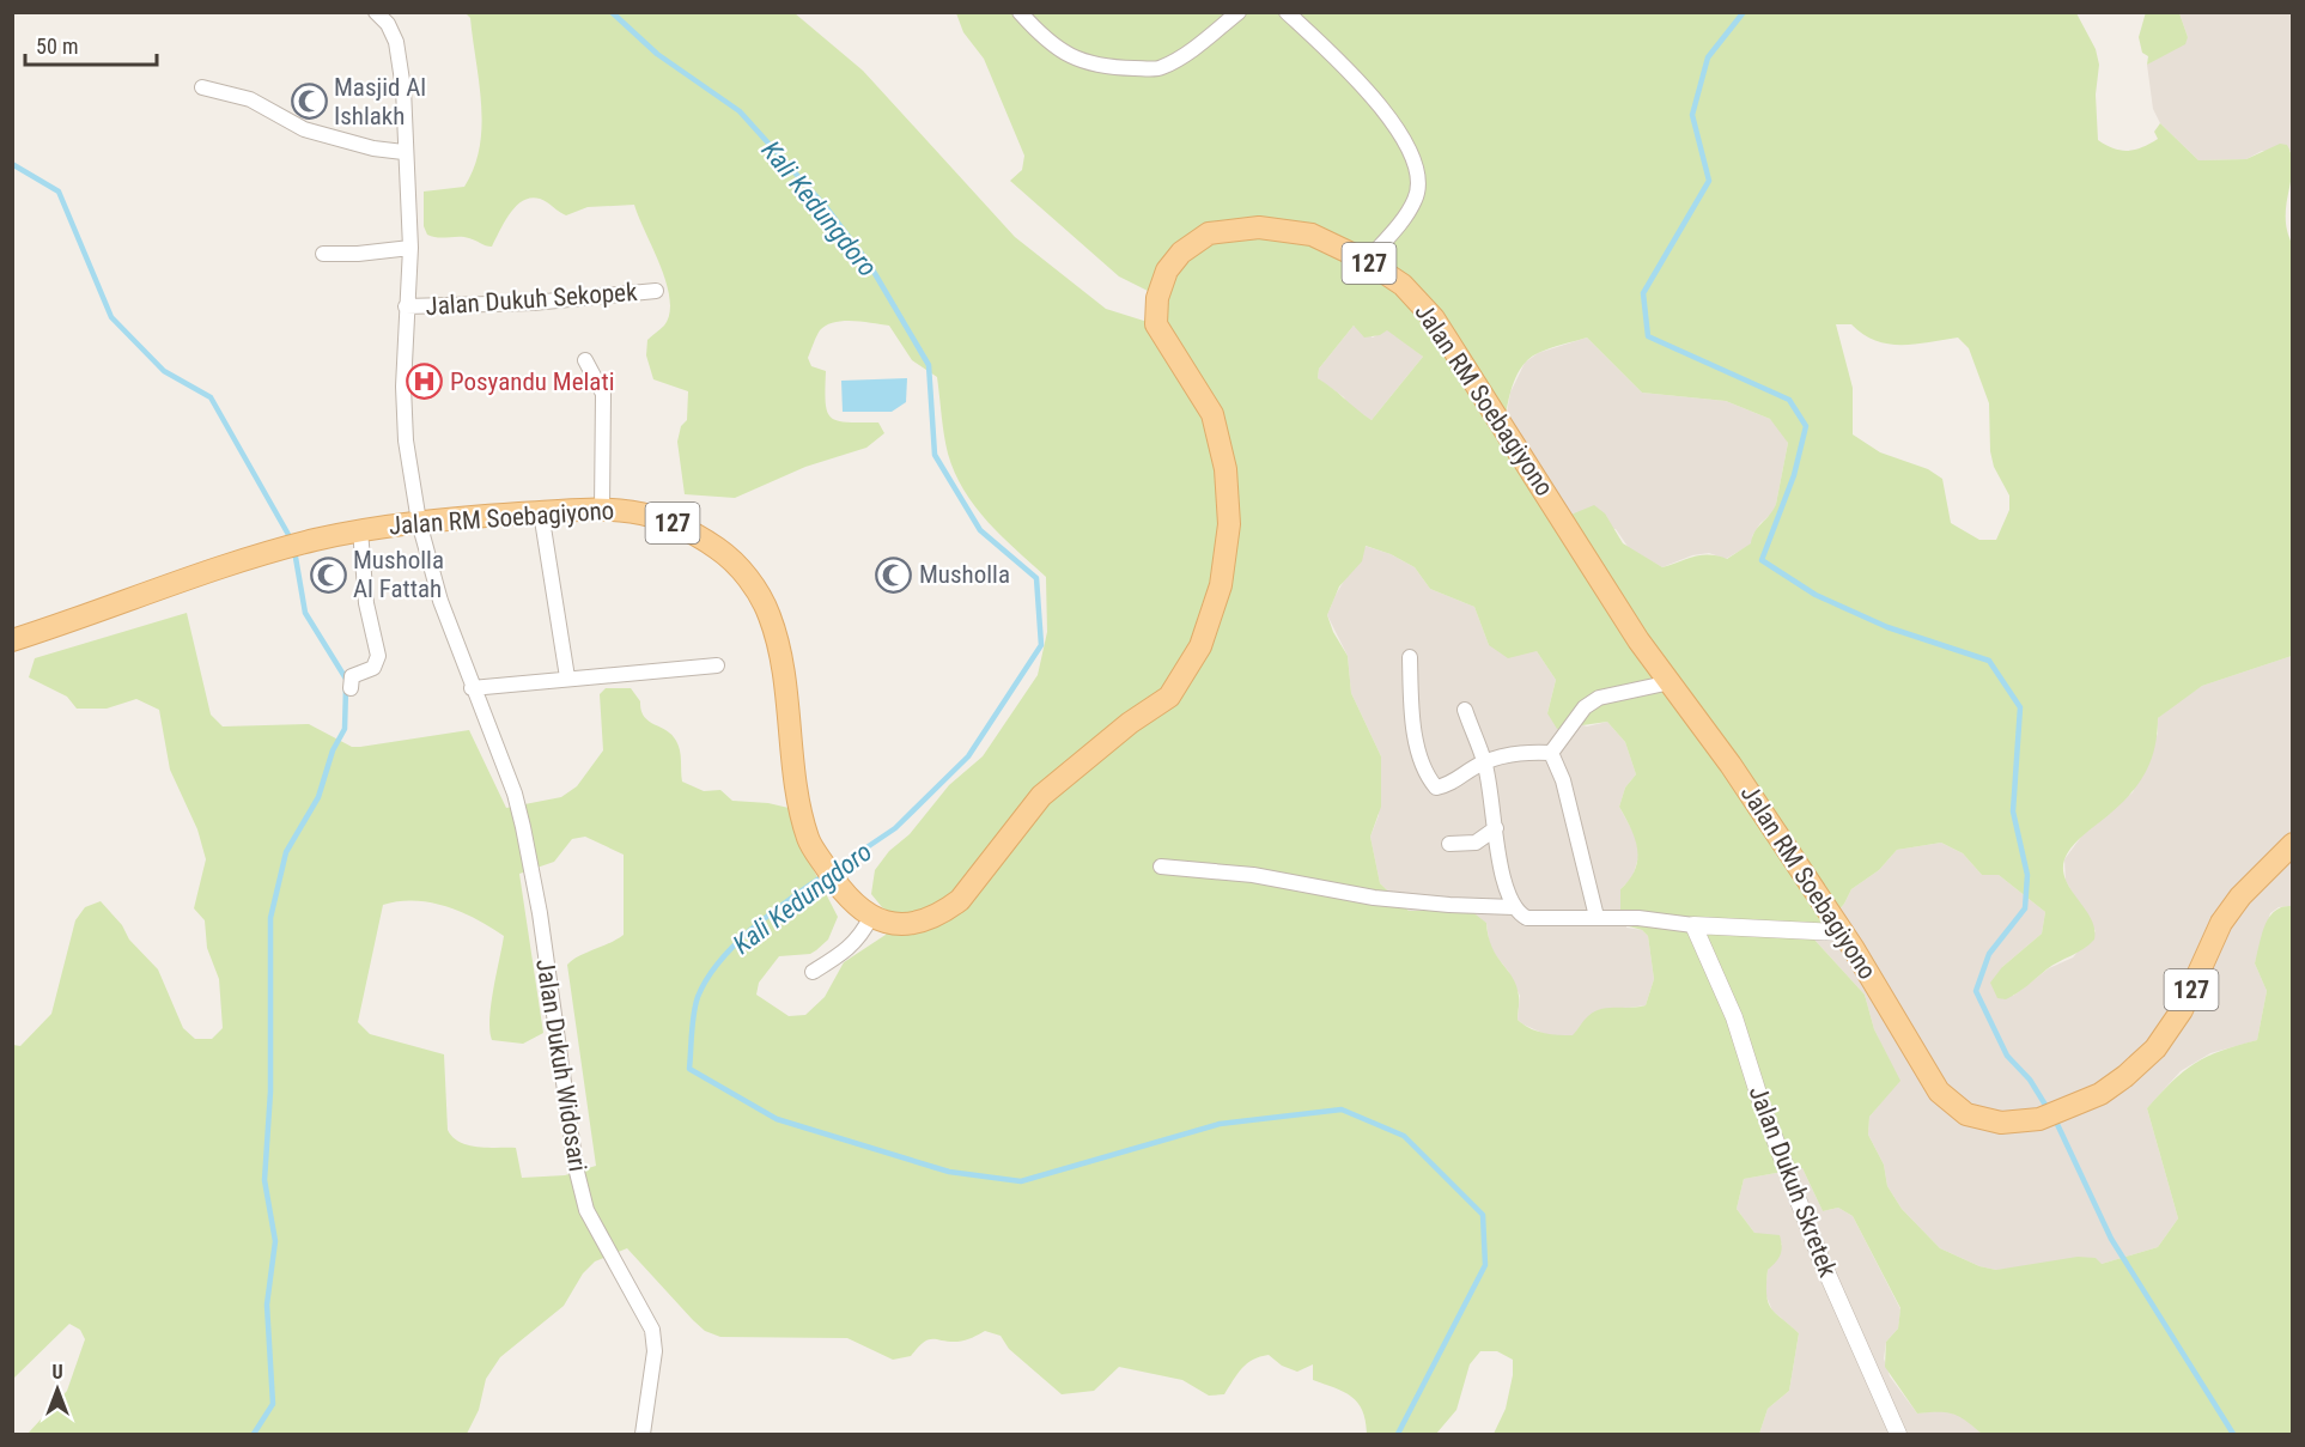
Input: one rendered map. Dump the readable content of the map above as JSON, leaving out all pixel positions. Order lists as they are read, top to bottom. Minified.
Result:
{"streets":{"main road":["127","Jalan RM Soebagiyono"],"street":["Jalan Dukuh Sekopek","Jalan Dukuh Widosari","Jalan Dukuh Skretek"]},"crossings":[["Jalan Dukuh Sekopek","Jalan RM Soebagiyono"],["Jalan Dukuh Sekopek","Jalan Dukuh Widosari"],["Jalan RM Soebagiyono","Jalan Dukuh Widosari"]],"water":["Kali Kedungdoro"],"places":{"mosque":["Masjid Al Ishlakh","Musholla Al Fattah","Musholla"],"hospital":["Posyandu Melati"]},"scale_bar":"50 m","north":"top"}
